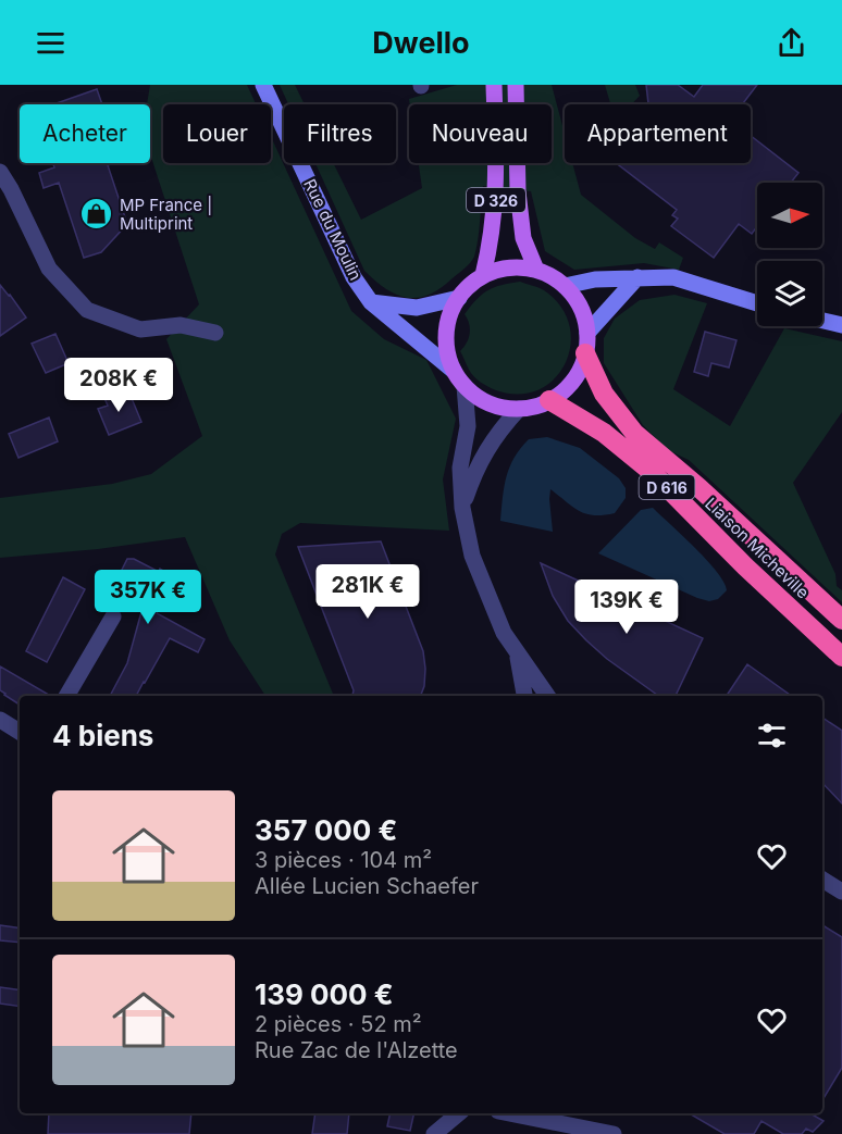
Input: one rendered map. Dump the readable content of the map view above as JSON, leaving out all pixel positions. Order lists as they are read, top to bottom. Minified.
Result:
{"streets":{"highway":["D 616","Liaison Micheville"],"main road":["D 326","Rue du Moulin"]},"crossings":[["D 326","Rue du Moulin"],["D 326","Liaison Micheville"],["Rue du Moulin","Liaison Micheville"]],"places":{"shop":["MP France | Multiprint"]},"north":"right","page":{"header":"Dwello","chip":["Acheter","Louer","Filtres","Nouveau","Appartement"],"price":["208K €","281K €","357K €","139K €"],"heading":"4 biens","list":[{"name":"357 000 €","note":"3 pièces · 104 m² · Allée Lucien Schaefer"},{"name":"139 000 €","note":"2 pièces · 52 m² · Rue Zac de l'Alzette"}]}}
